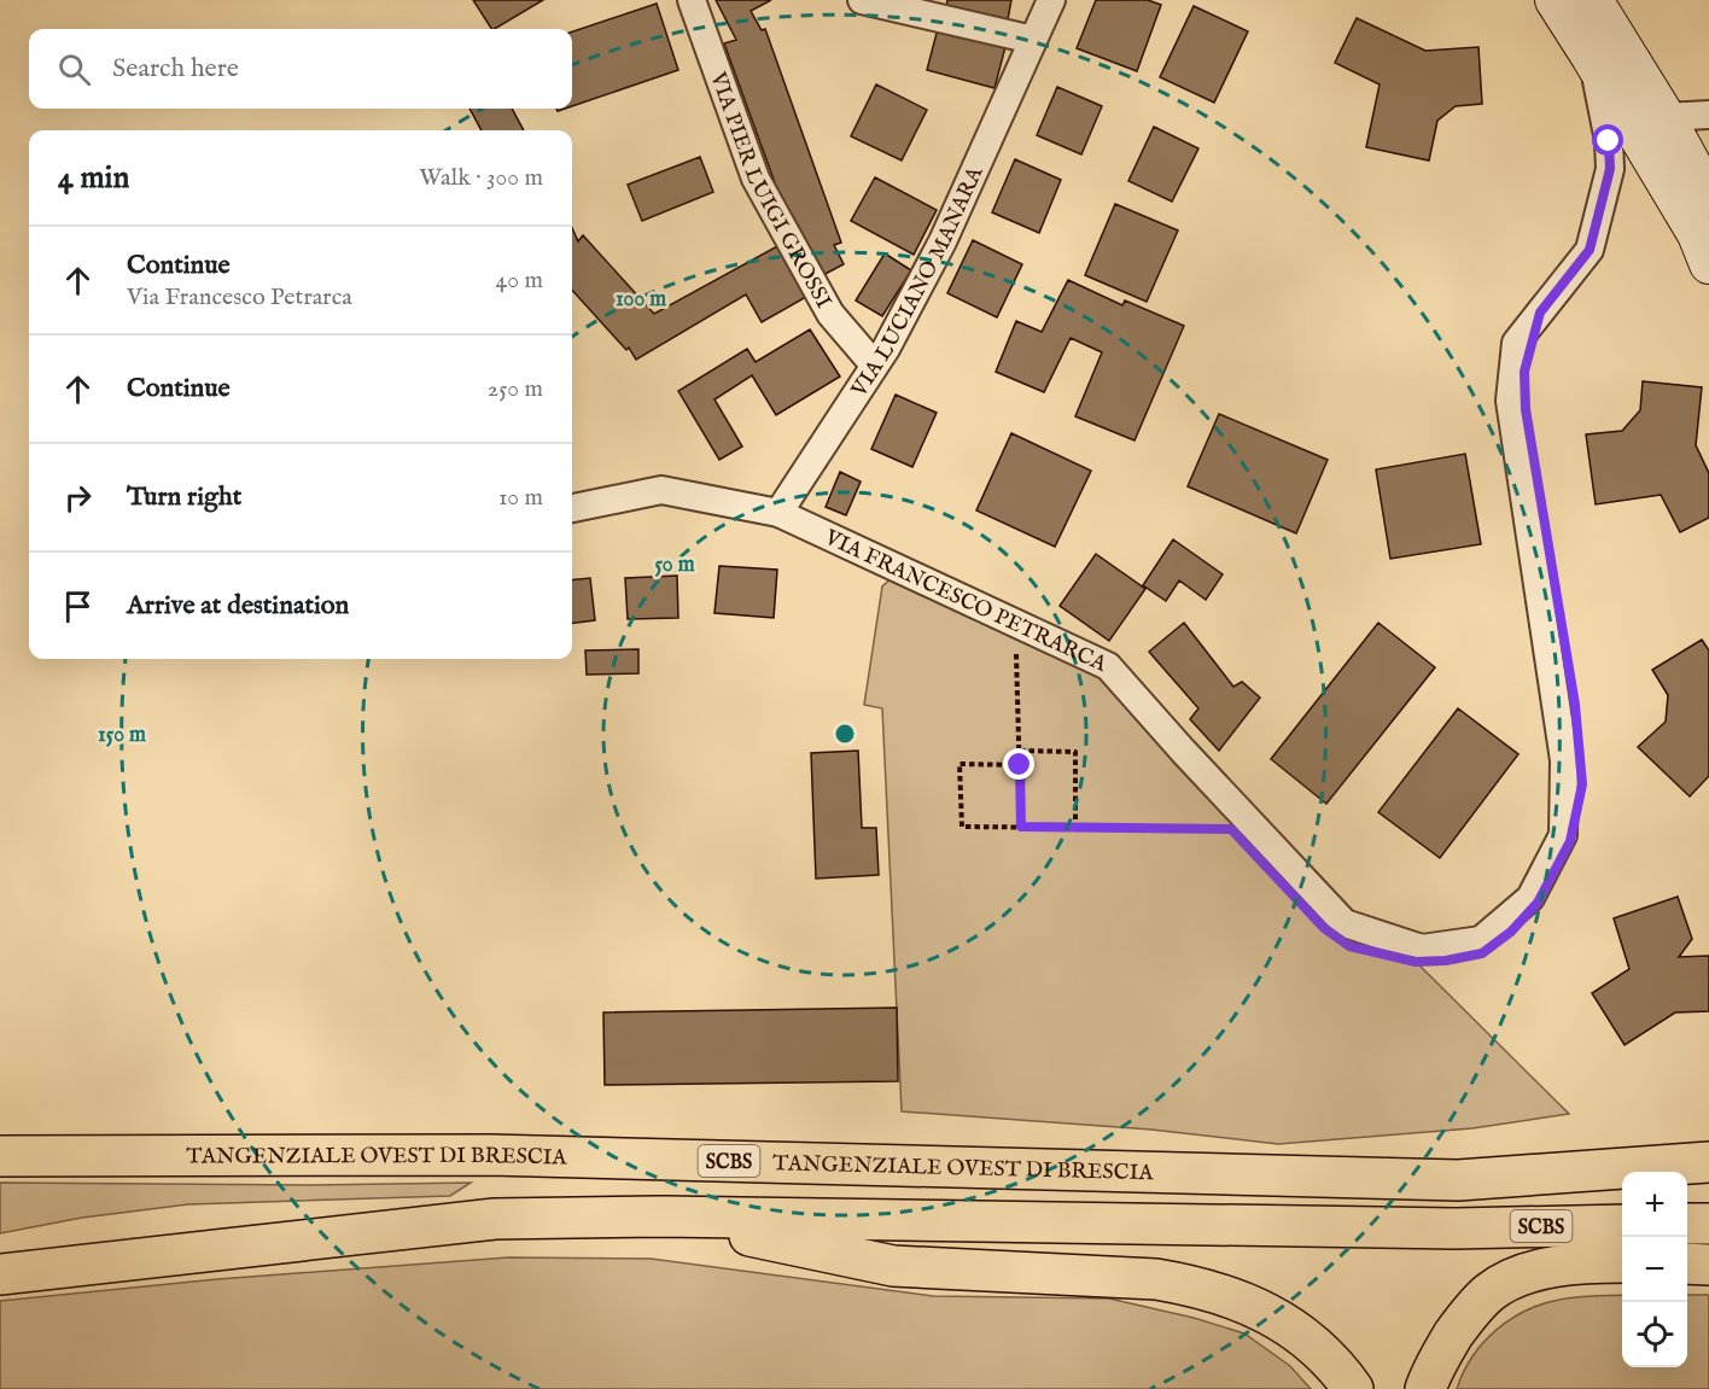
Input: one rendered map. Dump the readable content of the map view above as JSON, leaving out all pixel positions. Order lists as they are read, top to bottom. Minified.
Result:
{"streets":{"highway":["TANGENZIALE OVEST DI BRESCIA","SCBS"],"street":["VIA PIER LUIGI GROSSI","VIA LUCIANO MANARA","VIA FRANCESCO PETRARCA"]},"crossings":[["VIA PIER LUIGI GROSSI","VIA LUCIANO MANARA"],["VIA LUCIANO MANARA","VIA FRANCESCO PETRARCA"]],"page":{"search":"Search here","heading":["4 min","Walk · 300 m"],"list":[["Continue","Via Francesco Petrarca","40 m"],["Continue","250 m"],["Turn right","10 m"],"Arrive at destination"],"map_buttons":["+","−"]},"rings":["100 m","50 m","150 m"]}
